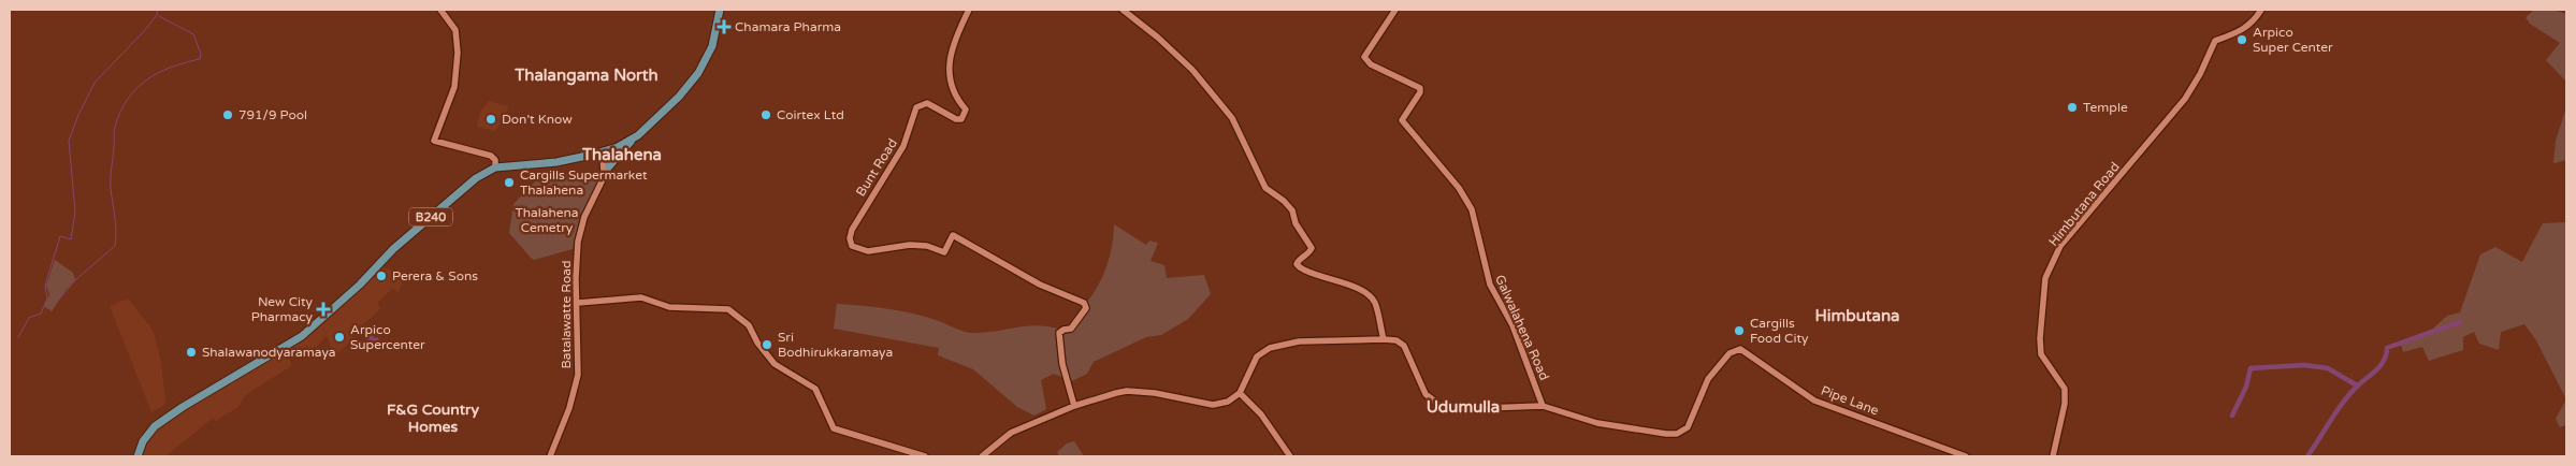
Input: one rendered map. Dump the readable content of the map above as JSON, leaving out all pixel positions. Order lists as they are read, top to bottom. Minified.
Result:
{"streets":{"main road":["B240"],"street":["Bunt Road","Himbutana Road","Batalawatte Road","Galwalahena Road","Pipe Lane"]},"crossings":[["B240","Batalawatte Road"],["Galwalahena Road","Pipe Lane"]],"districts":["Thalangama North","Thalahena","Himbutana","Udumulla","F&G Country Homes"],"parks":["Thalahena Cemetry"],"places":{"health":["Chamara Pharma","New City Pharmacy"],"other":["Arpico Super Center","Temple","791/9 Pool","Coirtex Ltd","Don't Know","Cargills Supermarket Thalahena","Perera & Sons","Cargills Food City","Arpico Supercenter","Sri Bodhirukkaramaya","Shalawanodyaramaya"]}}
